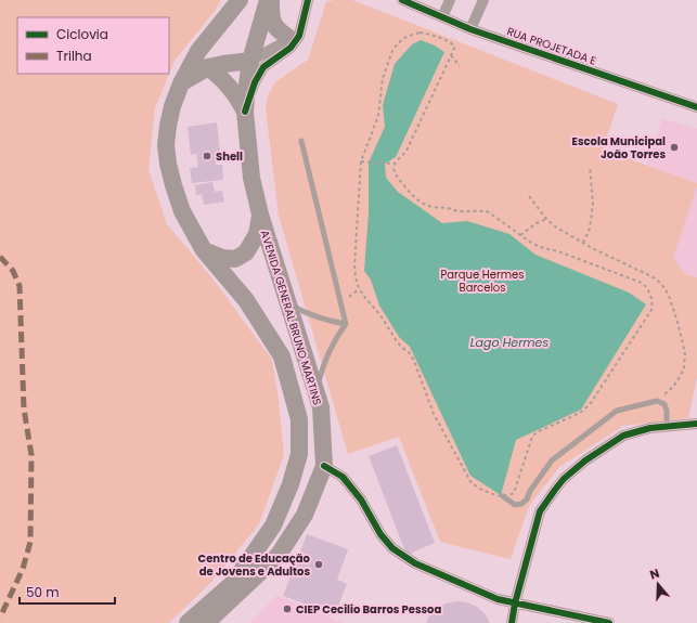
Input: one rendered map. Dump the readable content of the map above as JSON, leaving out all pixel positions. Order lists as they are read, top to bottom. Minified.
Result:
{"streets":{"main road":["AVENIDA GENERAL BRUNO MARTINS"],"street":["RUA PROJETADA E"]},"water":["Lago Hermes"],"parks":["Parque Hermes Barcelos"],"places":["Escola Municipal João Torres","Shell","Centro de Educação de Jovens e Adultos","CIEP Cecilio Barros Pessoa"],"legend":["Ciclovia","Trilha"],"scale_bar":"50 m","north":"top"}
